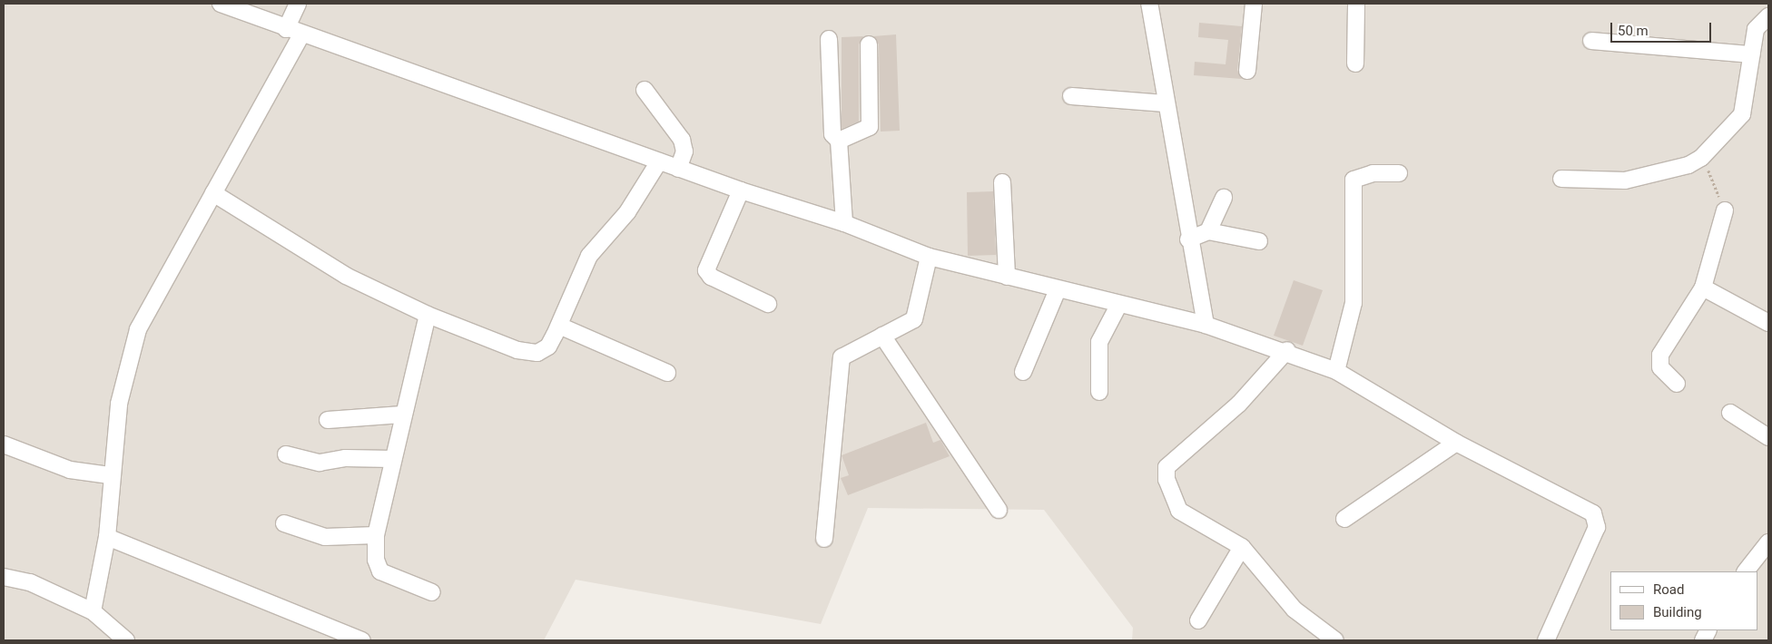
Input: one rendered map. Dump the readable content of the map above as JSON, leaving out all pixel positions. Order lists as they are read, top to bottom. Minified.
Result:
{"legend":["Road","Building"],"scale_bar":"50 m"}
